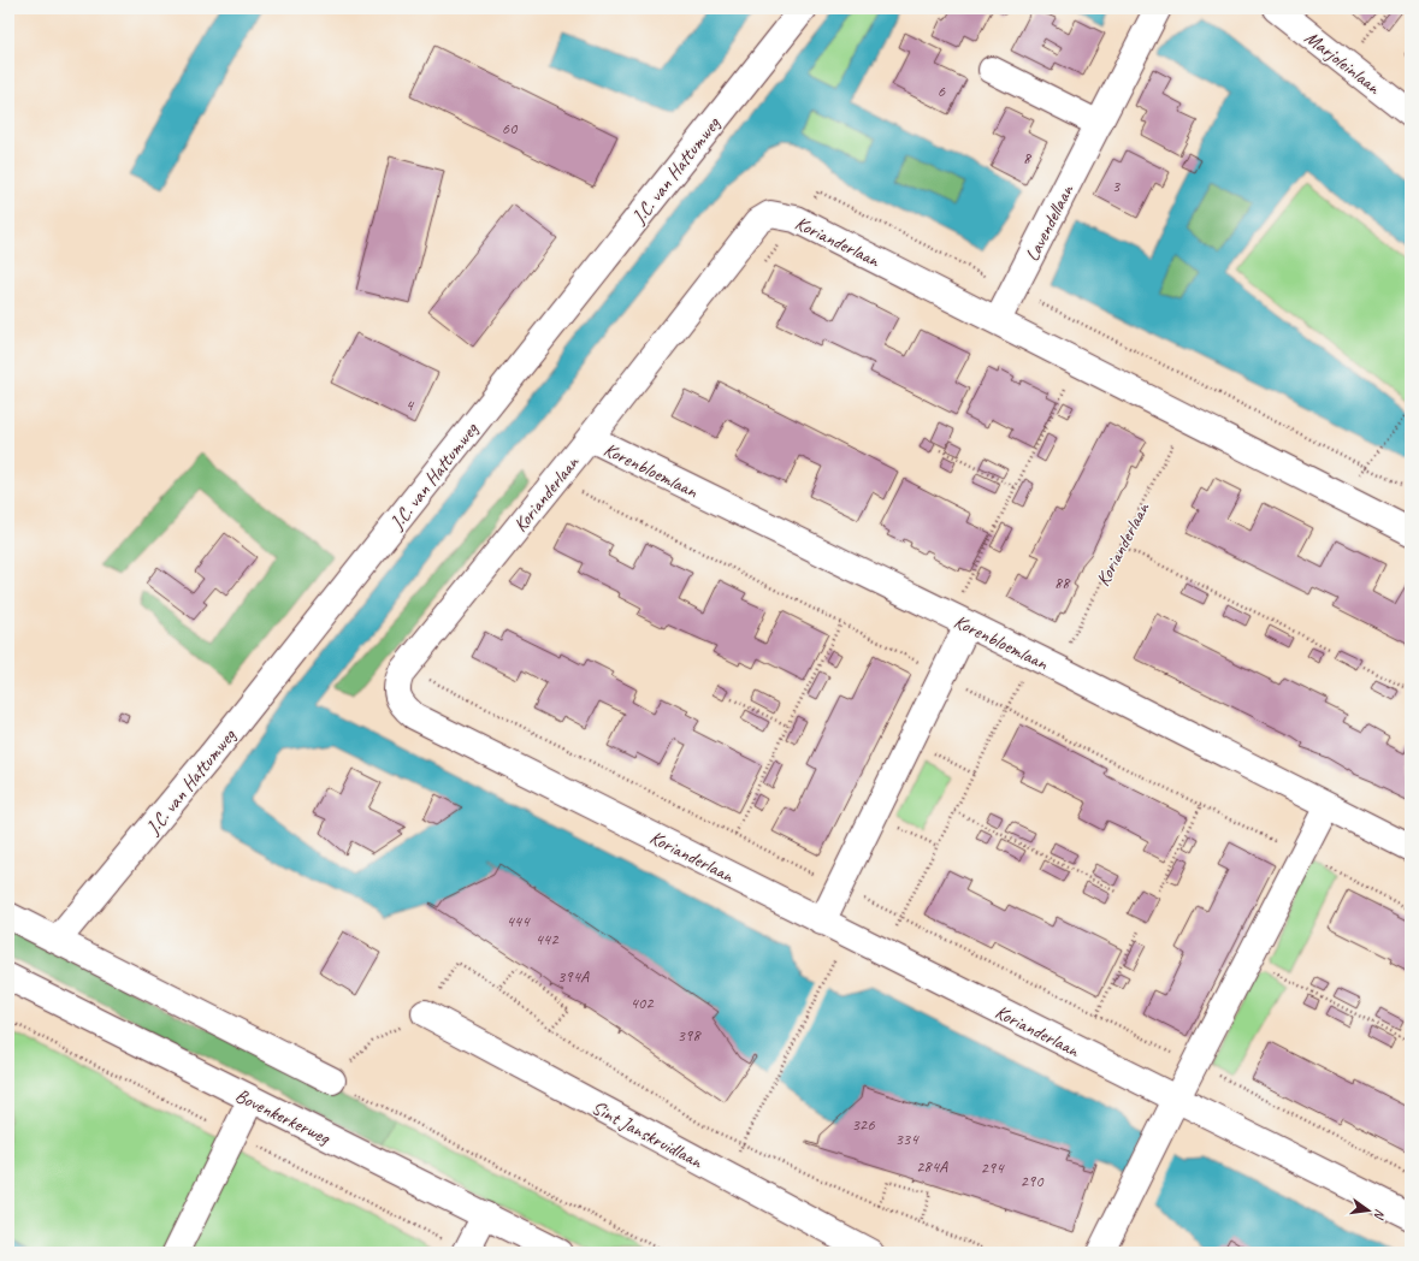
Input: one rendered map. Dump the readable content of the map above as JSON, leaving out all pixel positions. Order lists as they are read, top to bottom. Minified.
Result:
{"streets":{"street":["Marjoleinlaan","J.C. van Hattumweg","Lavendellaan","Korianderlaan","Korenbloemlaan","Bovenkerkerweg","Sint Janskruidlaan"]},"crossings":[["Lavendellaan","Korianderlaan"],["Korianderlaan","Korenbloemlaan"]],"house_numbers":["6","60","8","3","4","88","444","442","394A","402","398","326","334","284A","294","290"],"north":"right"}
